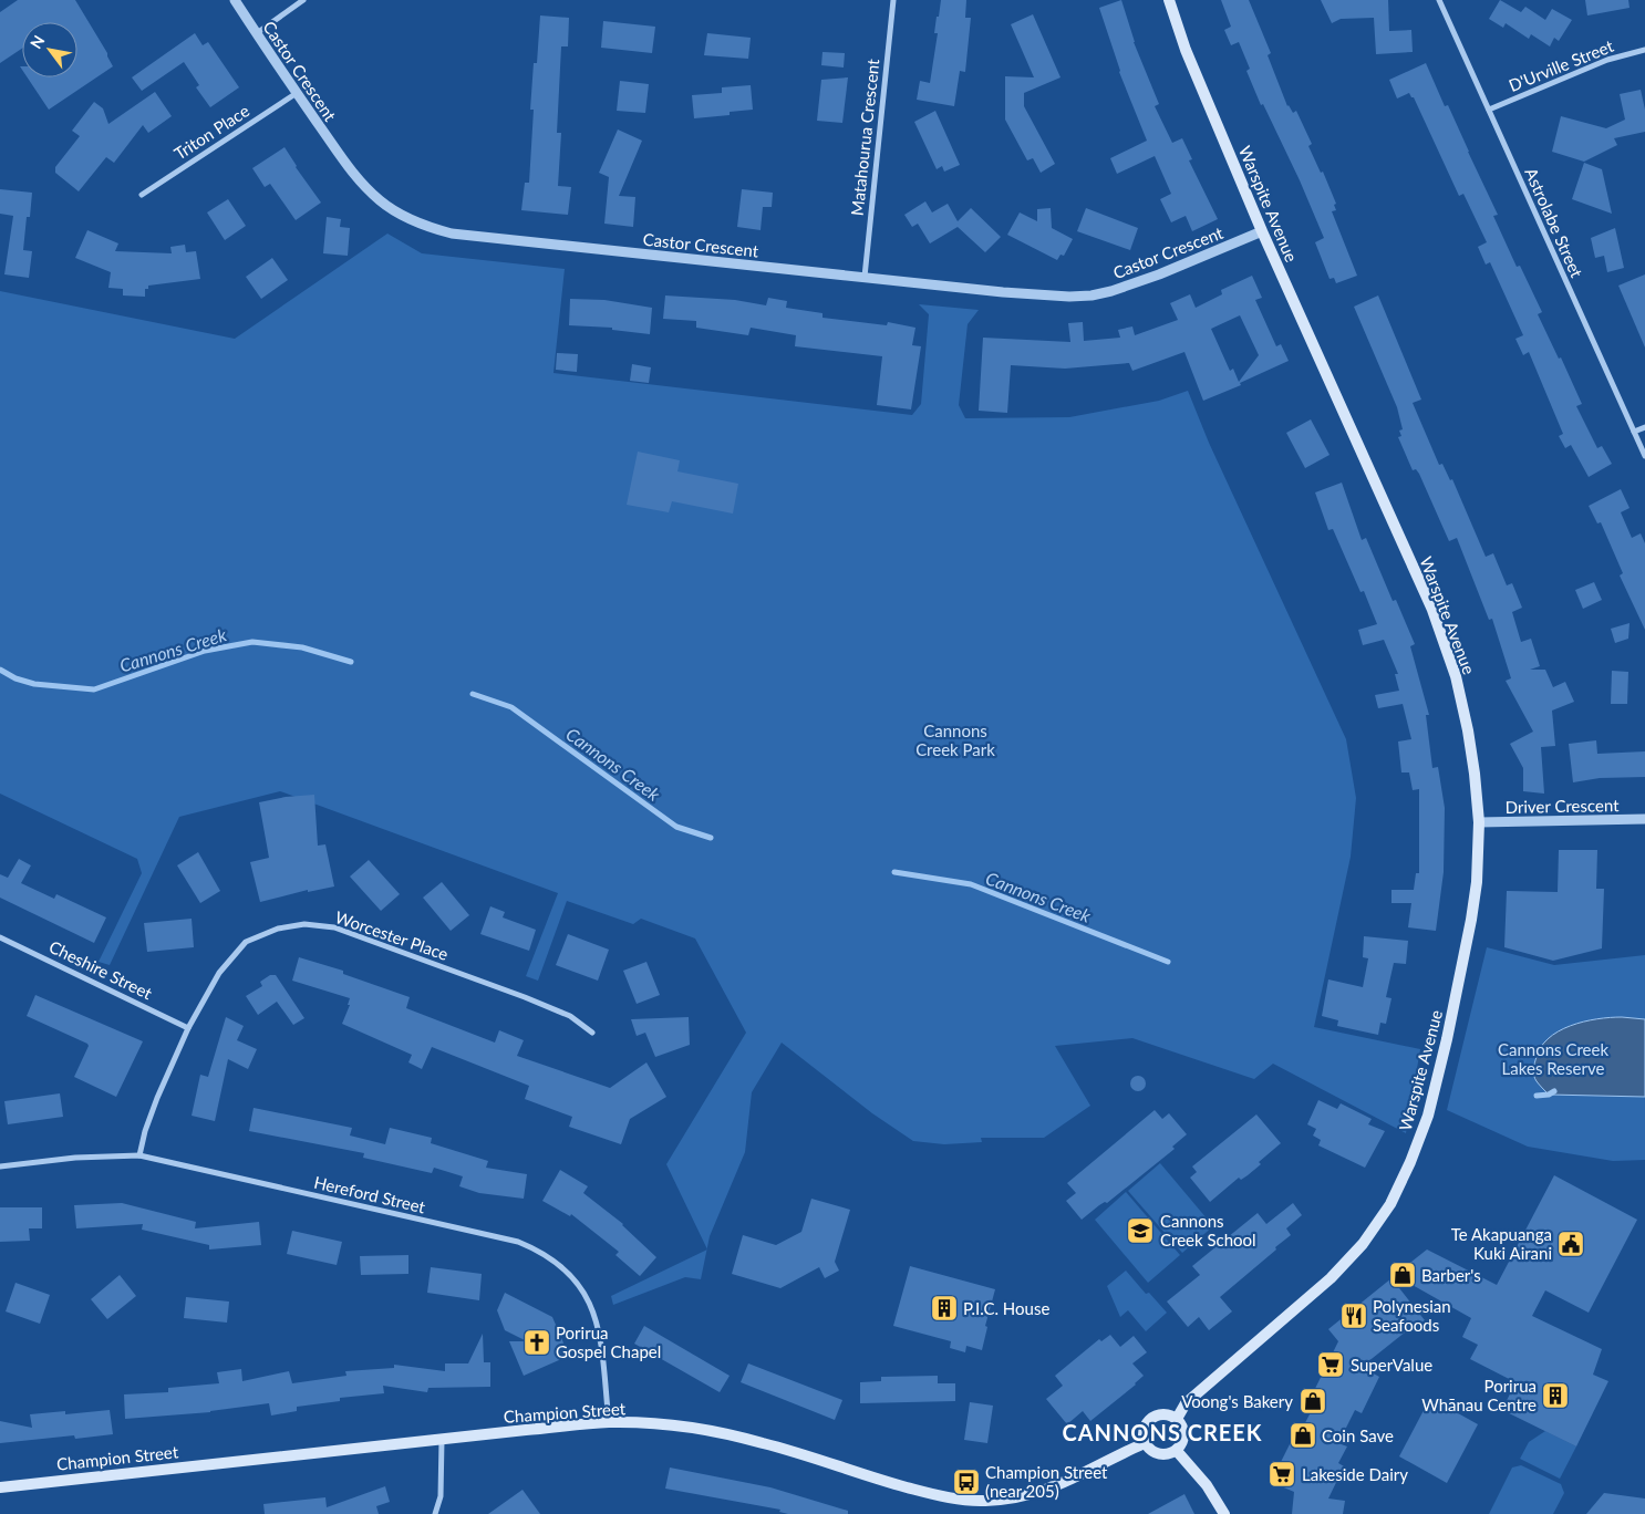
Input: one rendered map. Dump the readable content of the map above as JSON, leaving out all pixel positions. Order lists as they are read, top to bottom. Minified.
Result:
{"streets":{"main road":["Warspite Avenue","Champion Street"],"street":["D'Urville Street","Castor Crescent","Triton Place","Matahourua Crescent","Astrolabe Street","Driver Crescent","Worcester Place","Cheshire Street","Hereford Street"]},"crossings":[["D'Urville Street","Astrolabe Street"],["Castor Crescent","Triton Place"],["Castor Crescent","Matahourua Crescent"],["Castor Crescent","Warspite Avenue"],["Warspite Avenue","Driver Crescent"],["Warspite Avenue","Champion Street"],["Worcester Place","Cheshire Street"],["Worcester Place","Hereford Street"],["Hereford Street","Champion Street"]],"districts":["CANNONS CREEK"],"water":["Cannons Creek"],"parks":["Cannons Creek Park","Cannons Creek Lakes Reserve"],"places":{"school or university":["Cannons Creek School"],"public building":["Te Akapuanga Kuki Airani"],"shop":["Barber's","Voong's Bakery","Coin Save"],"building":["P.I.C. House","Porirua Whānau Centre"],"restaurant":["Polynesian Seafoods"],"church":["Porirua Gospel Chapel"],"supermarket":["SuperValue","Lakeside Dairy"],"bus stop":["Champion Street (near 205)"]},"north":"top left"}
